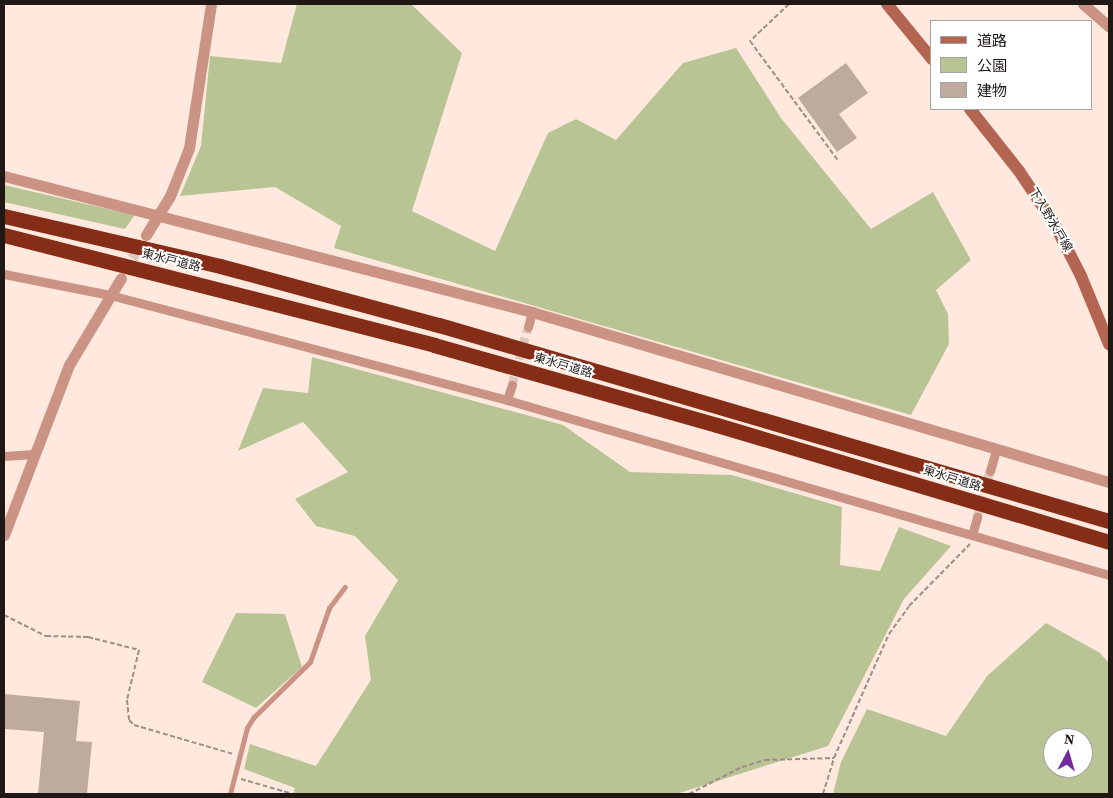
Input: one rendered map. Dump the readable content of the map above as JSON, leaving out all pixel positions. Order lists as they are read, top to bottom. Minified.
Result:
{"streets":{"highway":["東水戸道路"],"main road":["下入野水戸線"]},"legend":["道路","公園","建物"],"north":"top"}
